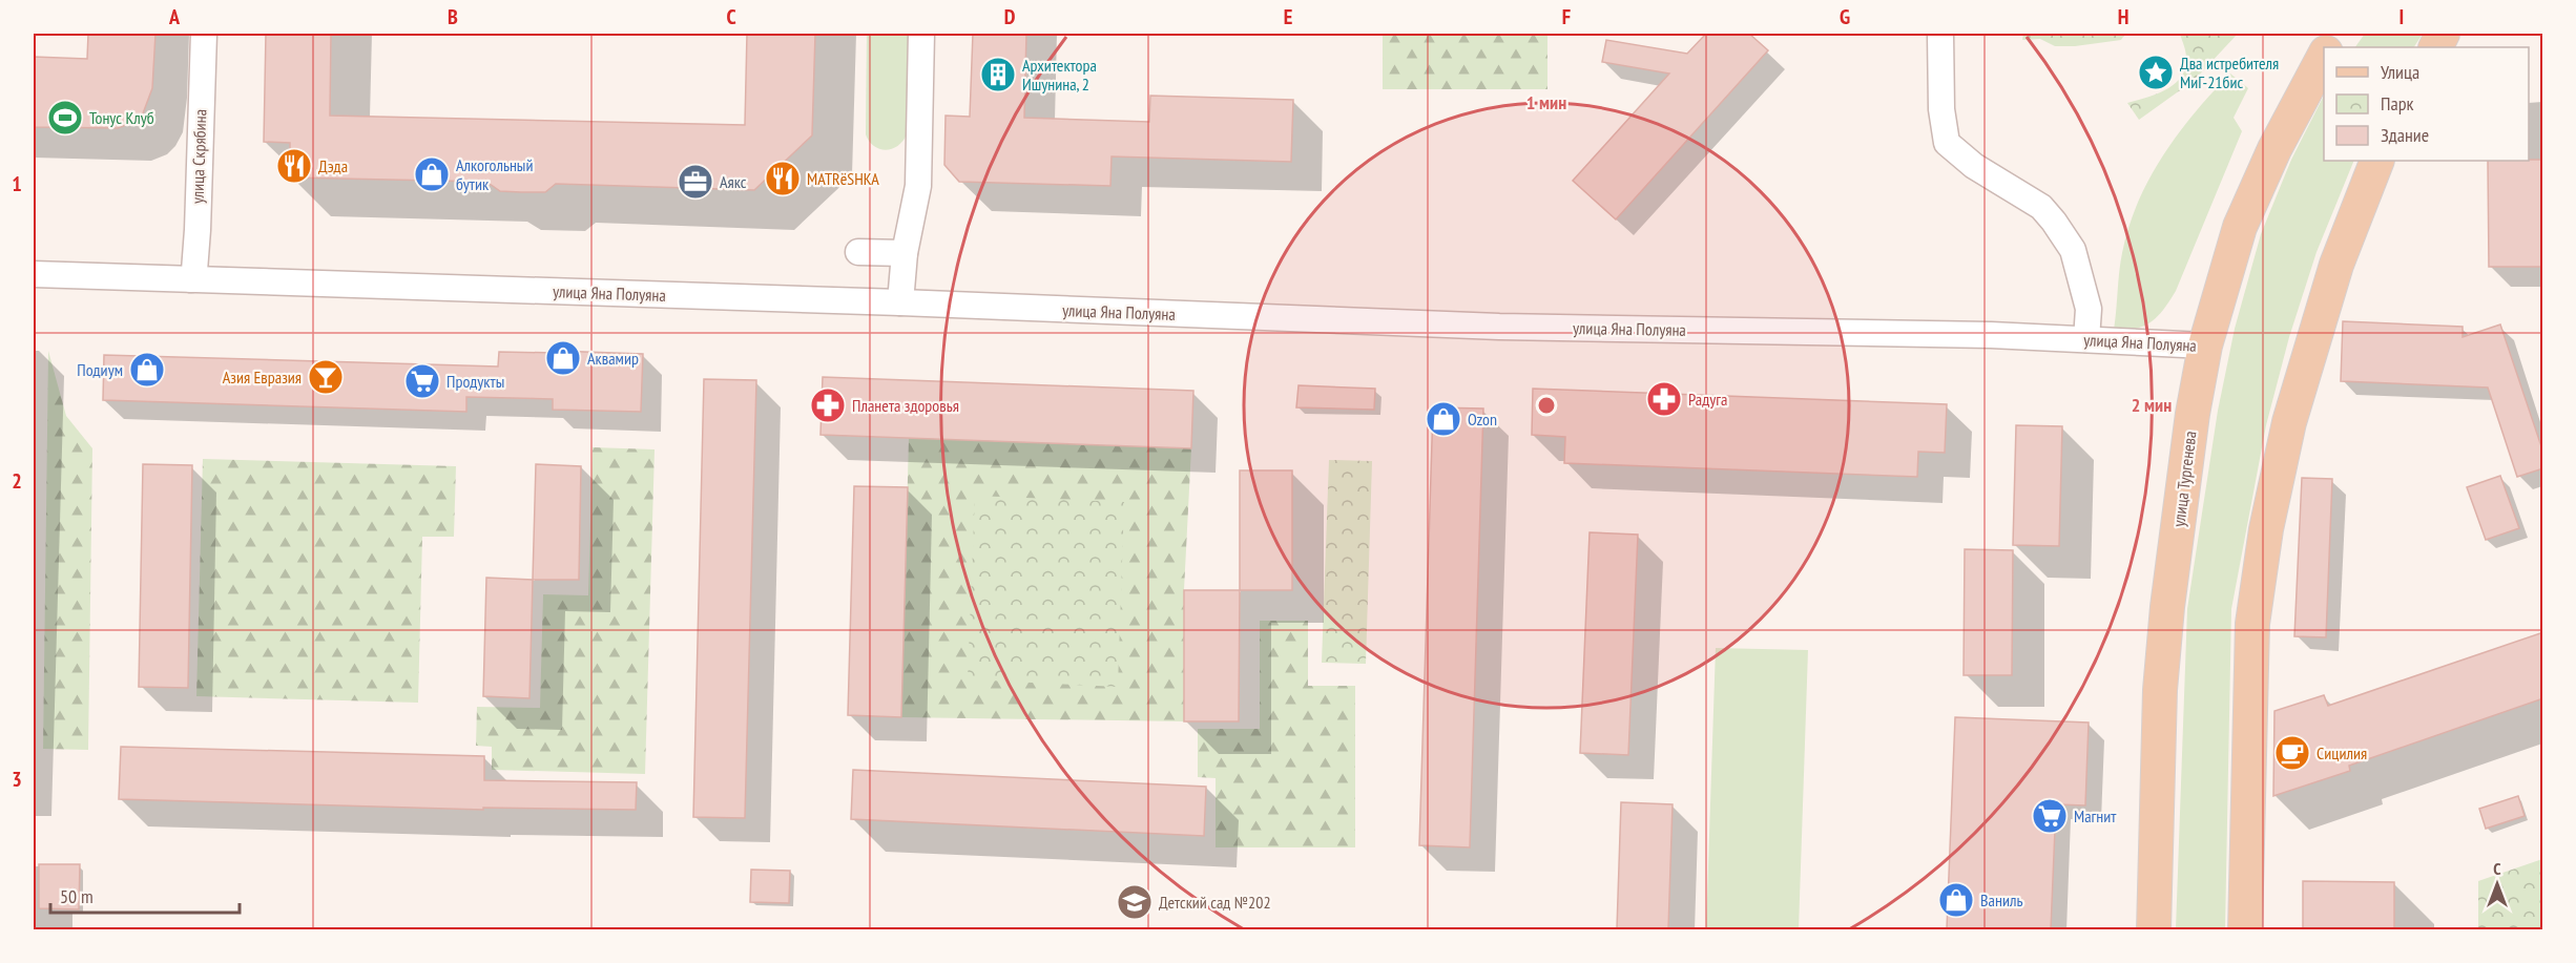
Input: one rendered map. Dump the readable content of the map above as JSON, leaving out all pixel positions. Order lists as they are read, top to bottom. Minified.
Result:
{"streets":{"main road":["улица Тургенева"],"street":["улица Скрябина","улица Яна Полуяна"]},"crossings":[["улица Скрябина","улица Яна Полуяна"],["улица Яна Полуяна","улица Тургенева"]],"places":{"place":["Два истребителя МиГ-21бис"],"building":["Архитектора Ишунина, 2"],"sports":["Тонус Клуб"],"restaurant":["Дэда","MATRёSHKA"],"shop":["Алкогольный бутик","Аквамир","Подиум","Ozon","Ваниль"],"office":["Аякс"],"bar":["Азия Евразия"],"supermarket":["Продукты","Магнит"],"pharmacy":["Радуга","Планета здоровья"],"cafe":["Сицилия"],"school or university":["Детский сад №202"]},"legend":["Улица","Парк","Здание"],"scale_bar":"50 m","north":"top","grid":{"columns":["A","B","C","D","E","F","G","H","I"],"rows":["1","2","3"]},"rings":["1 мин","2 мин"]}
